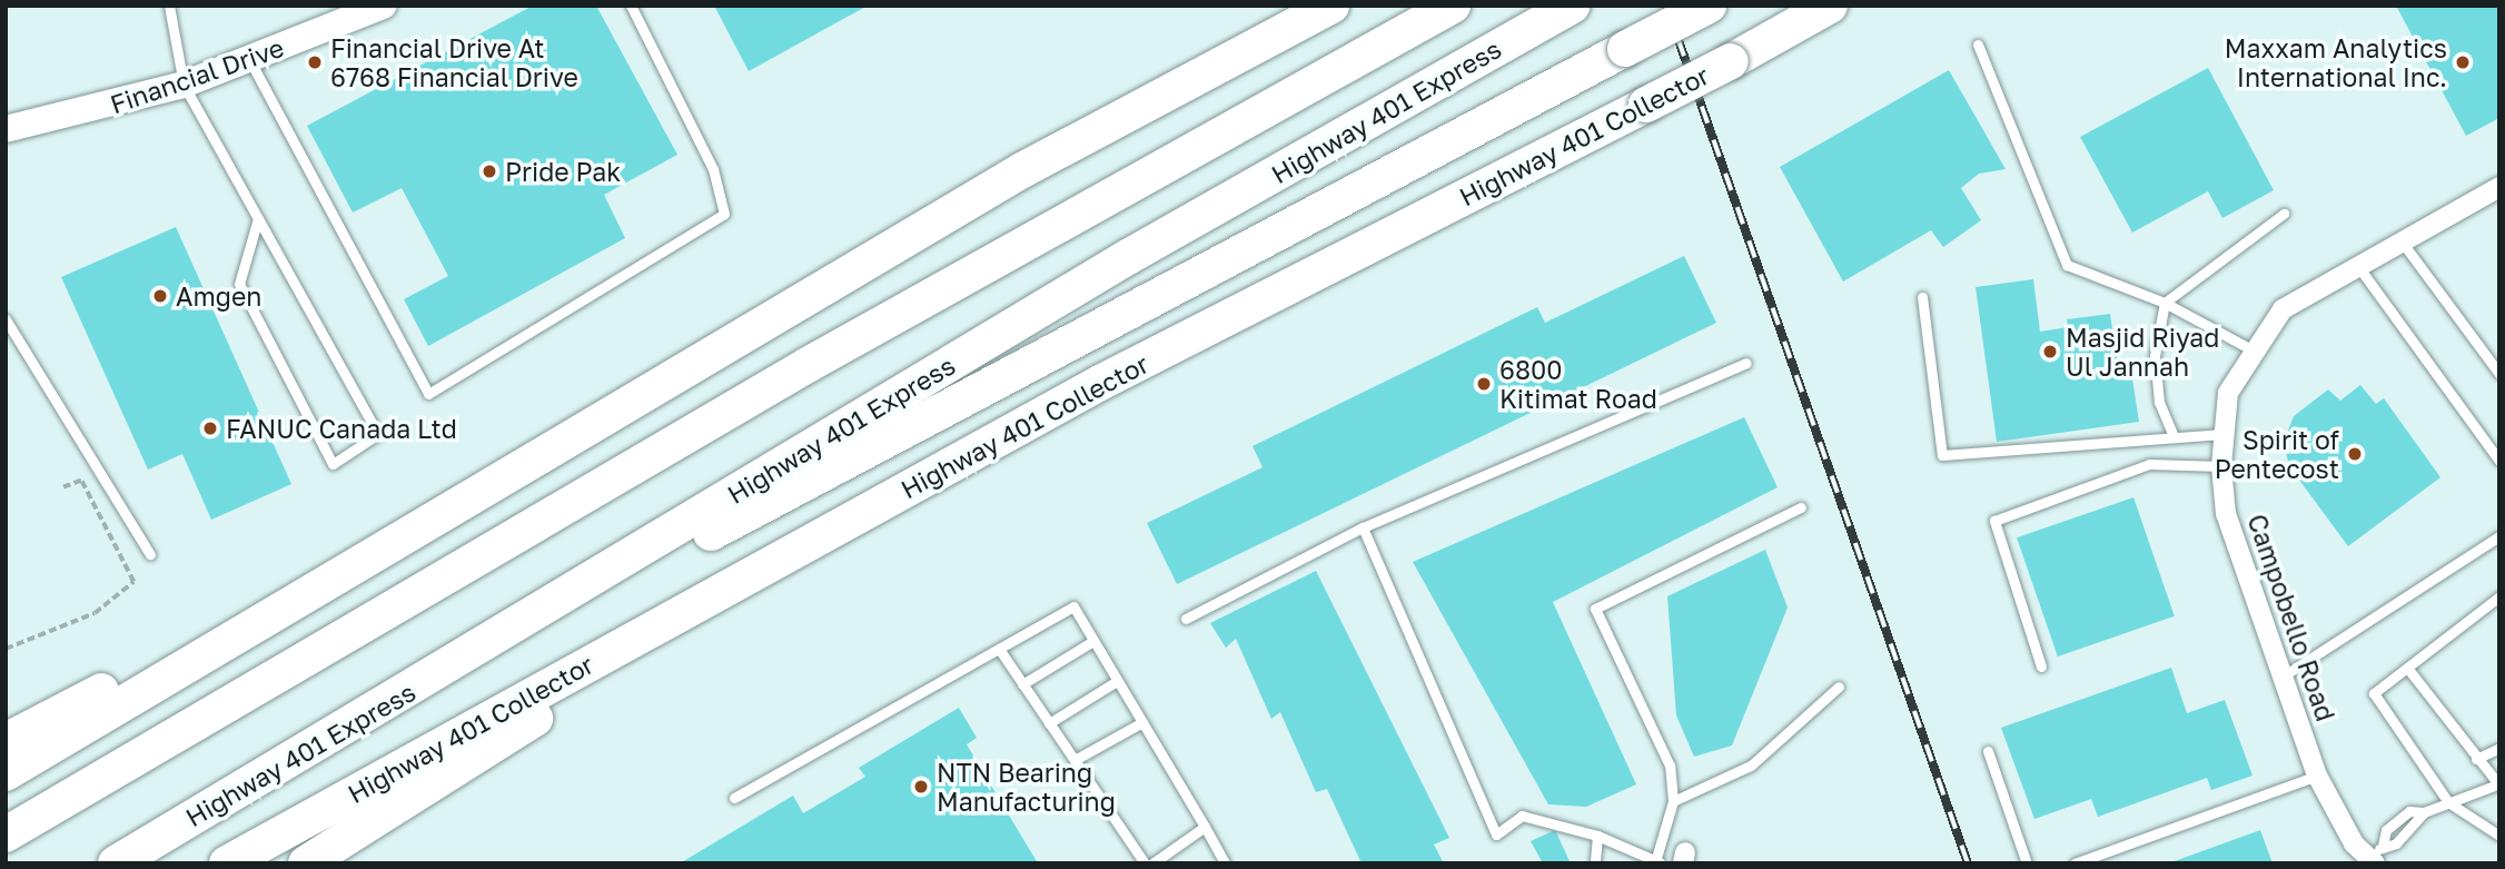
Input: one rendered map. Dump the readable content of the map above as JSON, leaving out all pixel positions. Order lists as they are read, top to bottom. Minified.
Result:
{"streets":{"highway":["Highway 401 Express","Highway 401 Collector"],"street":["Financial Drive","Campobello Road"]},"places":["Financial Drive At 6768 Financial Drive","Maxxam Analytics International Inc.","Pride Pak","Amgen","Masjid Riyad Ul Jannah","6800 Kitimat Road","FANUC Canada Ltd","Spirit of Pentecost","NTN Bearing Manufacturing"]}
